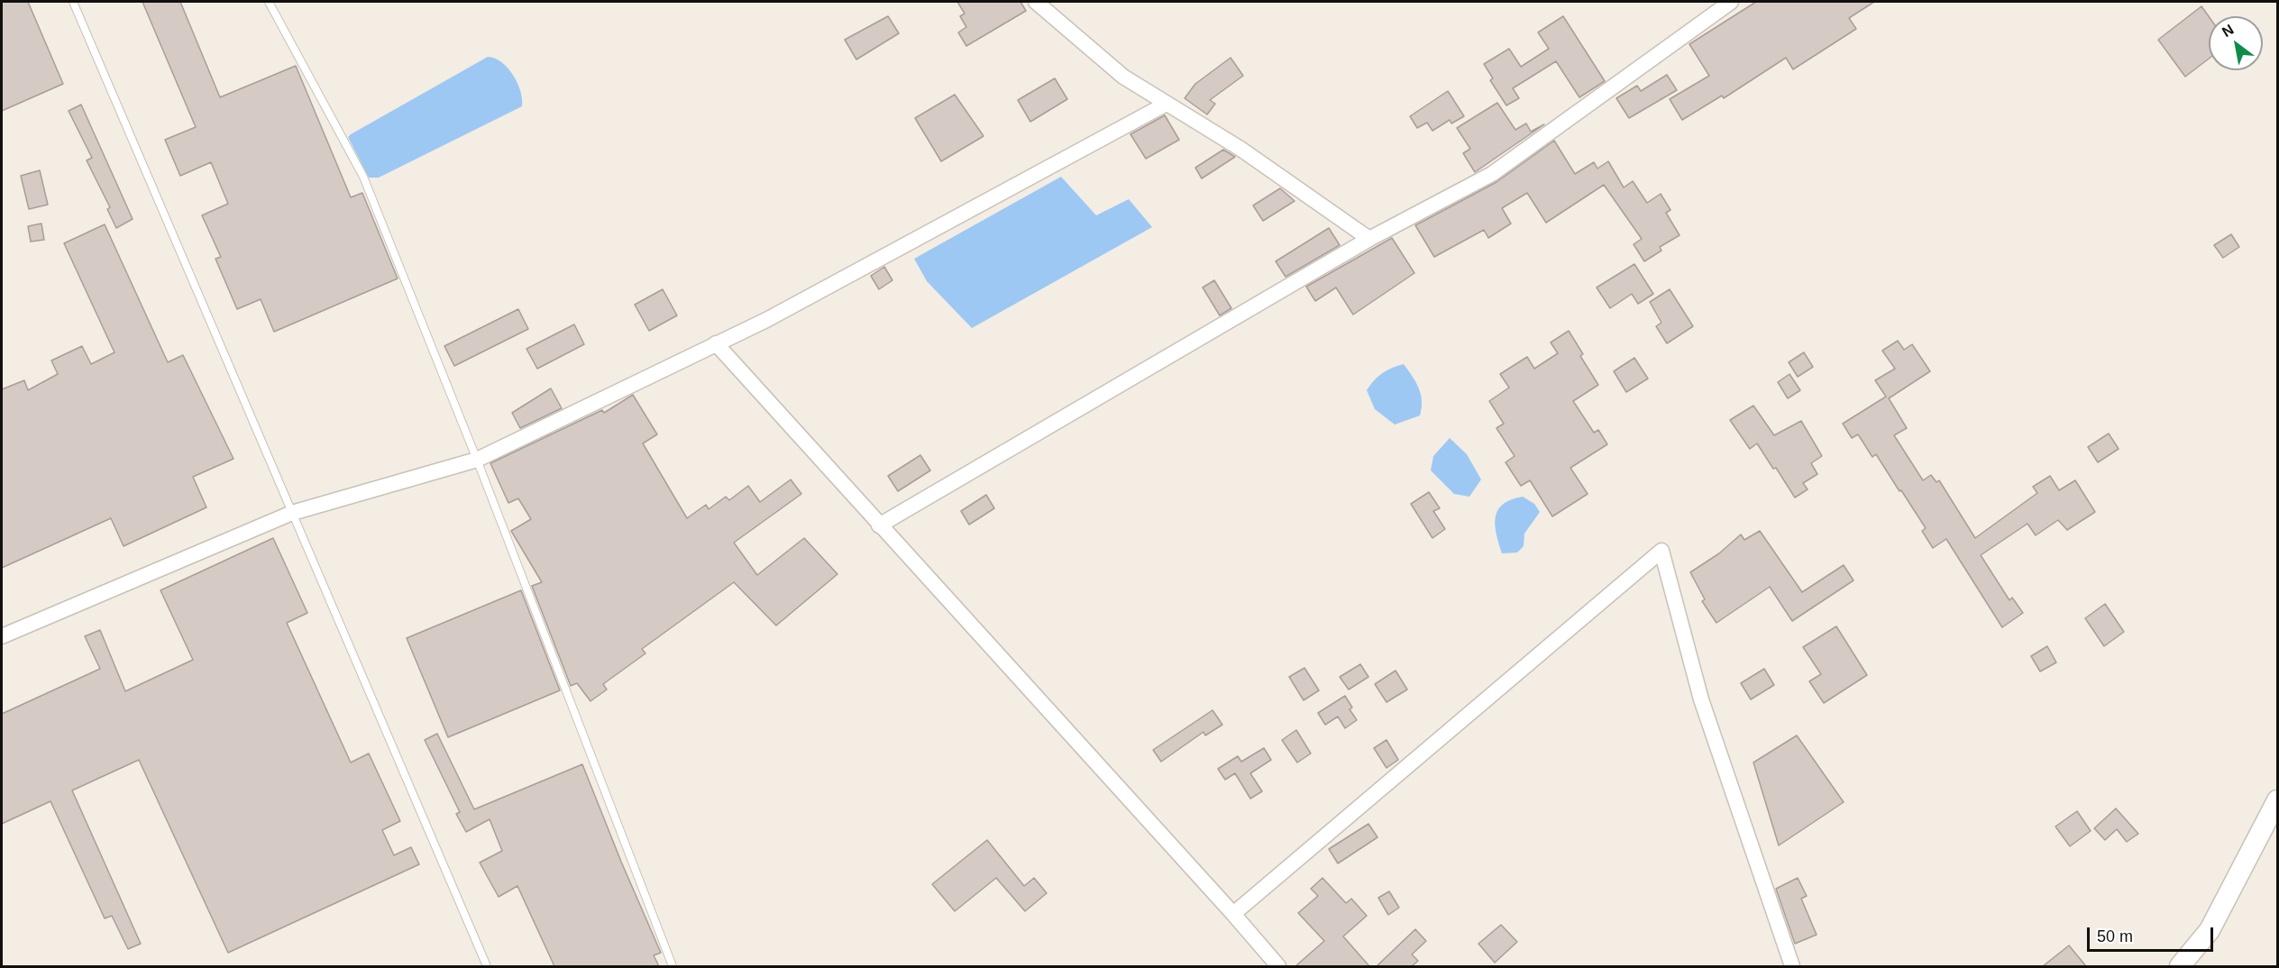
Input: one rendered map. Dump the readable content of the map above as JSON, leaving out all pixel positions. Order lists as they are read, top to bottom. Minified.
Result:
{"scale_bar":"50 m","north":"top left"}
